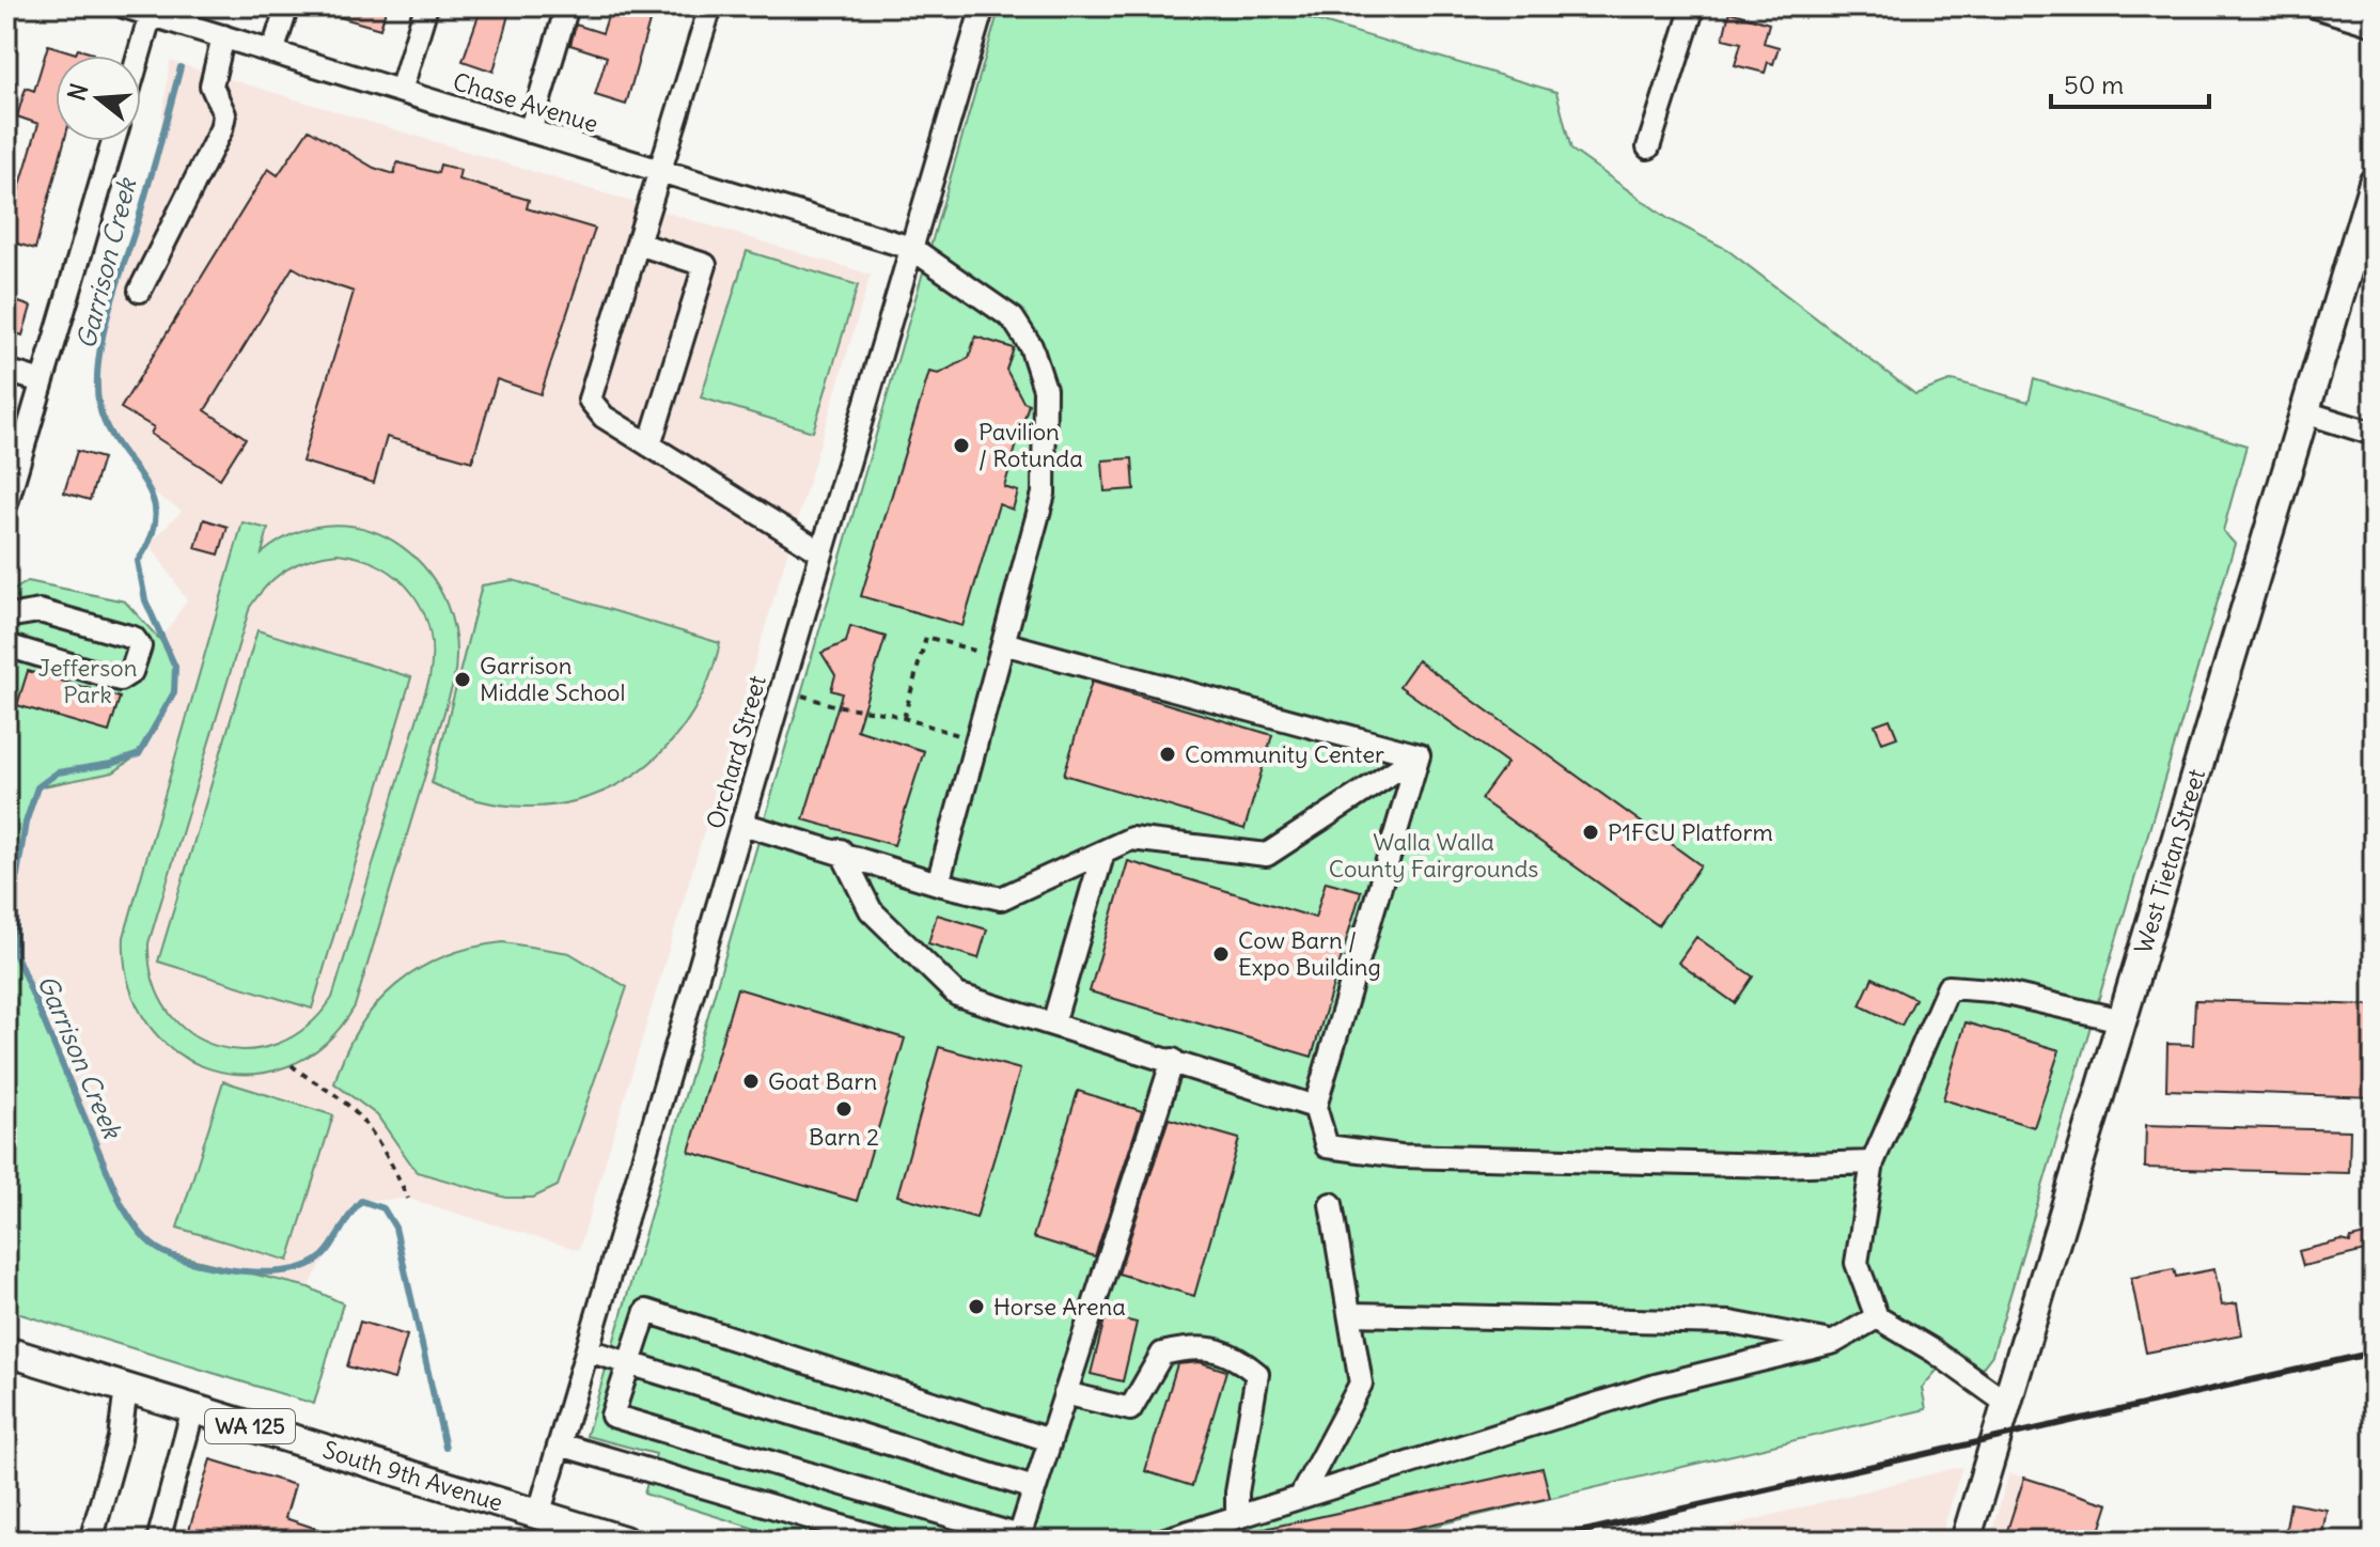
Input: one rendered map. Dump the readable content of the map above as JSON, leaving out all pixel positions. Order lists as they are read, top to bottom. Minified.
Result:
{"streets":{"main road":["West Tietan Street","WA 125","South 9th Avenue"],"street":["Chase Avenue","Orchard Street"]},"crossings":[["Chase Avenue","Orchard Street"],["Orchard Street","South 9th Avenue"]],"water":["Garrison Creek"],"parks":["Jefferson Park","Walla Walla County Fairgrounds"],"places":["Pavilion / Rotunda","Garrison Middle School","Community Center","P1FCU Platform","Cow Barn / Expo Building","Goat Barn","Barn 2","Horse Arena"],"scale_bar":"50 m","north":"left"}
